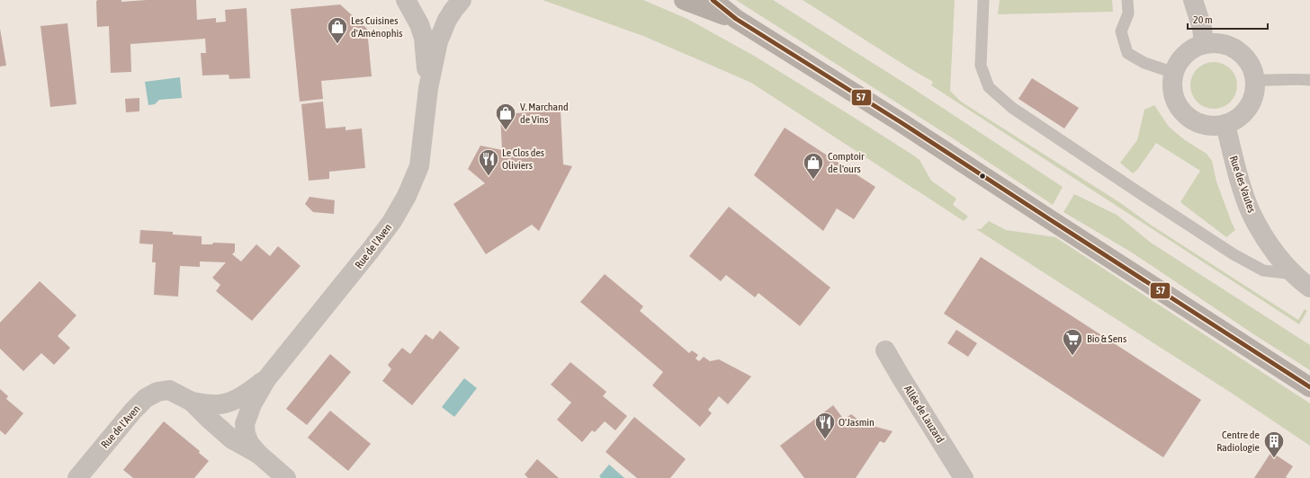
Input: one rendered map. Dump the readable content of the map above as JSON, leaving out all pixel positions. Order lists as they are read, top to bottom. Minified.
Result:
{"streets":{"street":["Rue des Vautes","Rue de l'Aven","Allée de Lauzard"]},"places":{"shop":["Les Cuisines d'Aménophis","V. Marchand de Vins","Comptoir de l'ours"],"restaurant":["Le Clos des Oliviers","O'Jasmin"],"supermarket":["Bio & Sens"],"building":["Centre de Radiologie"]},"lines":["transit line 57"],"scale_bar":"20 m"}
